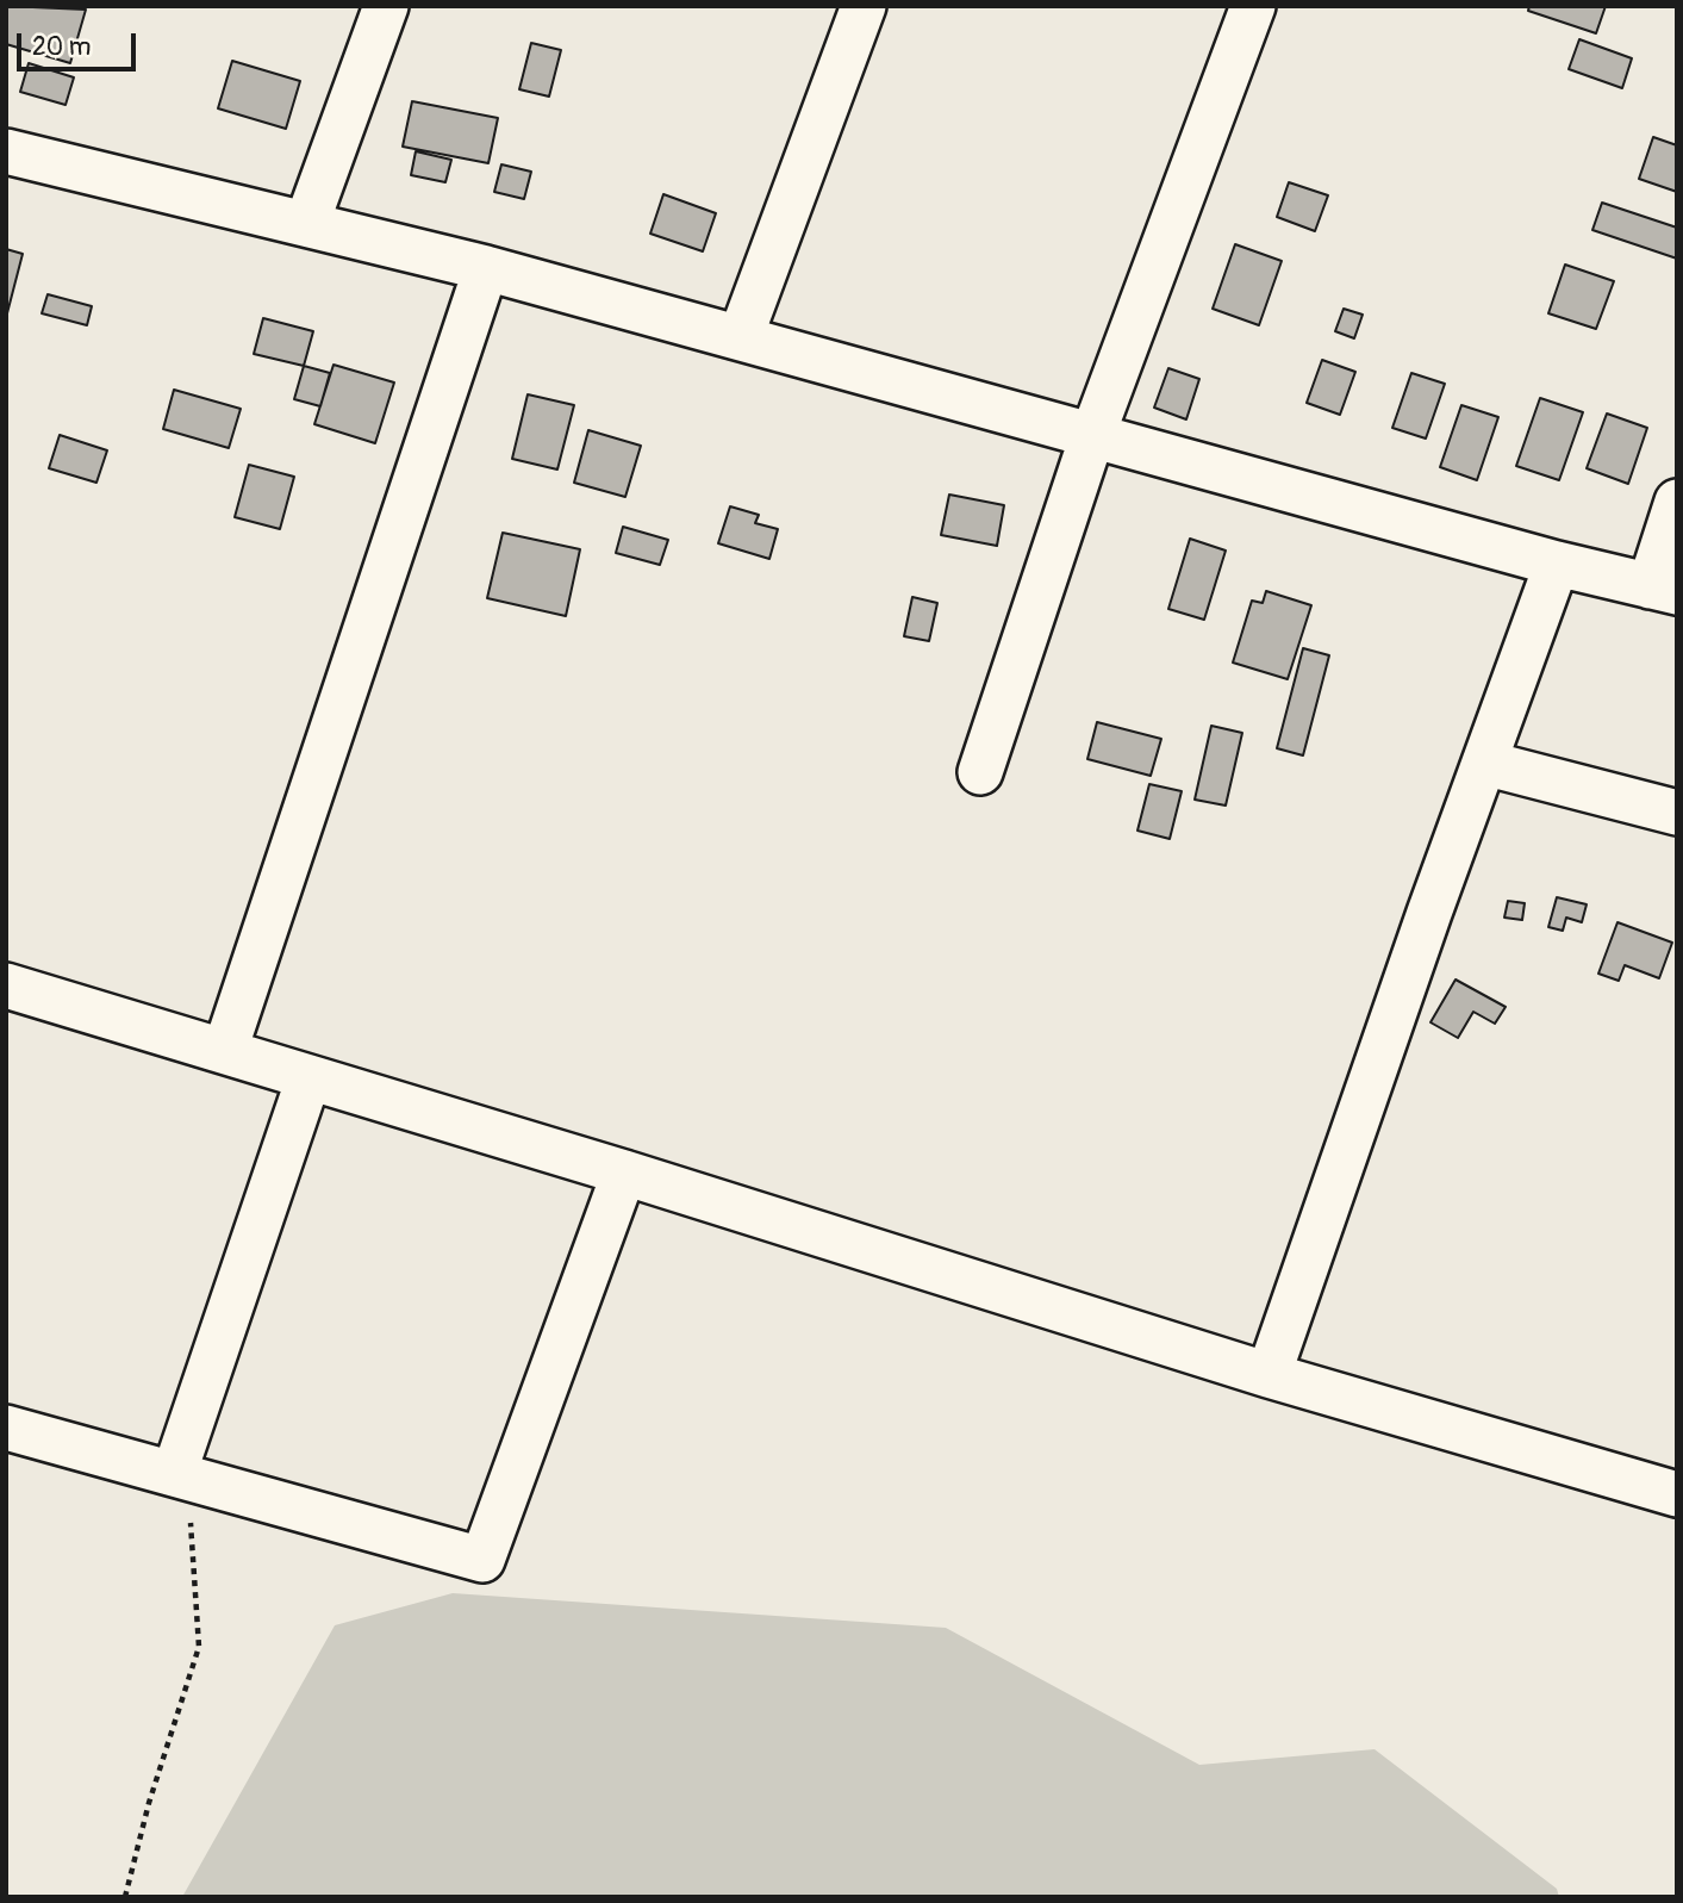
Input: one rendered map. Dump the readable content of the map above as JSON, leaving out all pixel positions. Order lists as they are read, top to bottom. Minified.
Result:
{"scale_bar":"20 m"}
